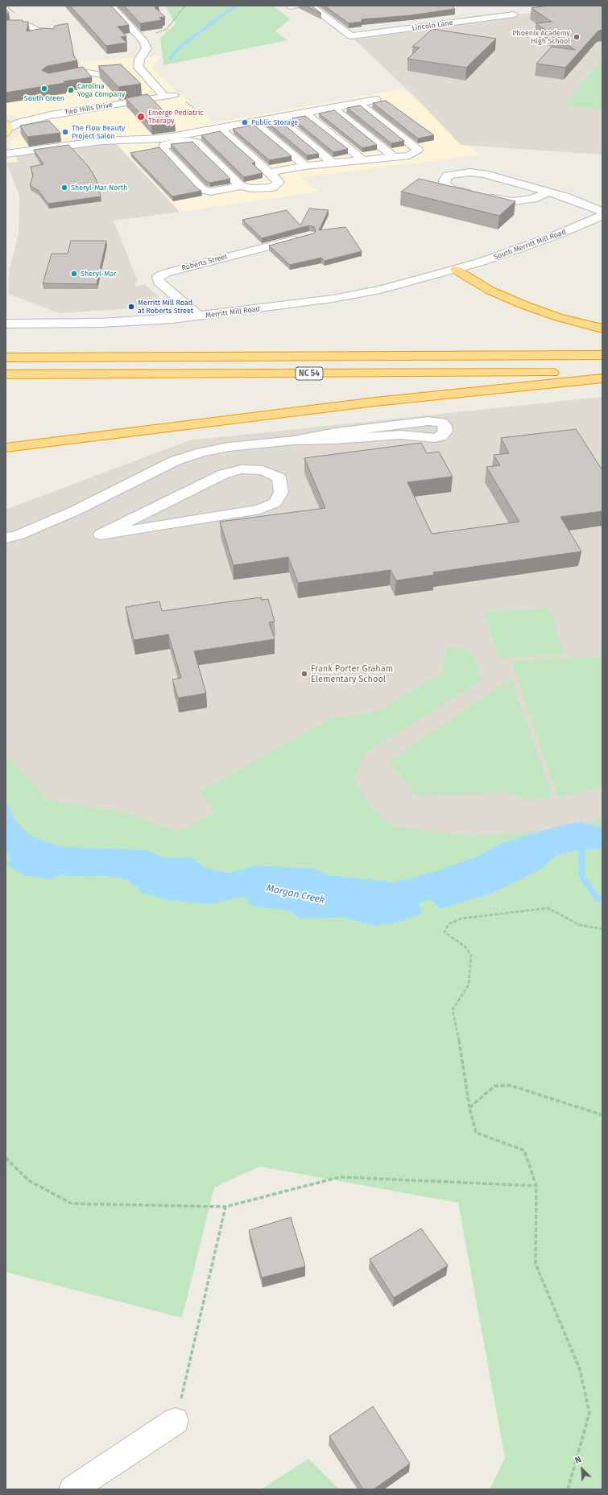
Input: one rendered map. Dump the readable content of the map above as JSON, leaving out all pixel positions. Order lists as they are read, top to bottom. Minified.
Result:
{"streets":{"highway":["NC 54"],"street":["Lincoln Lane","Two Hills Drive","South Merritt Mill Road","Roberts Street","Merritt Mill Road"]},"crossings":[["South Merritt Mill Road","Merritt Mill Road"],["Roberts Street","Merritt Mill Road"]],"water":["Morgan Creek"],"places":["Phoenix Academy High School","South Green","Carolina Yoga Company","Emerge Pediatric Therapy","Public Storage","The Flow Beauty Project Salon","Sheryl-Mar North","Sheryl-Mar","Merritt Mill Road at Roberts Street","Frank Porter Graham Elementary School"],"north":"top left"}
